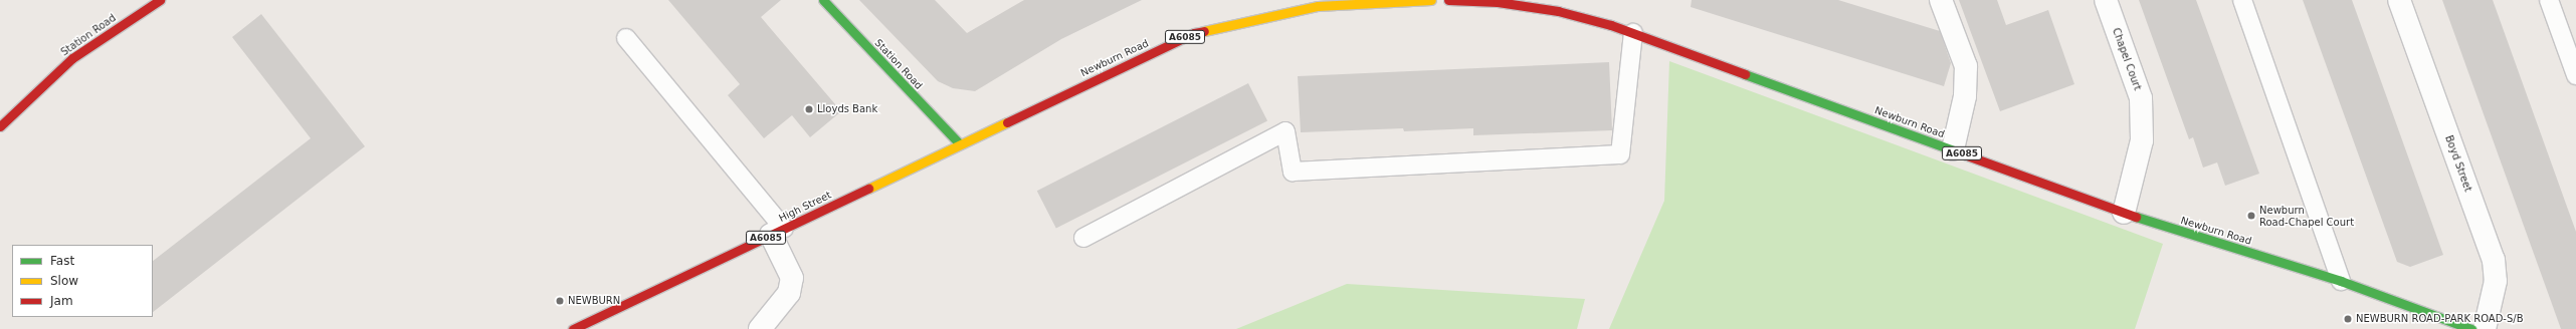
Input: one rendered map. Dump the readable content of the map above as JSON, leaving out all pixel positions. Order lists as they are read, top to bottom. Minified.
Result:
{"streets":{"main road":["Station Road","A6085","Newburn Road","High Street"],"street":["Chapel Court","Boyd Street"]},"crossings":[["Station Road","Newburn Road"],["Station Road","High Street"],["Newburn Road","Chapel Court"],["Newburn Road","High Street"]],"places":["Lloyds Bank","Newburn Road-Chapel Court","NEWBURN","NEWBURN ROAD-PARK ROAD-S/B"],"legend":["Fast","Slow","Jam"]}
